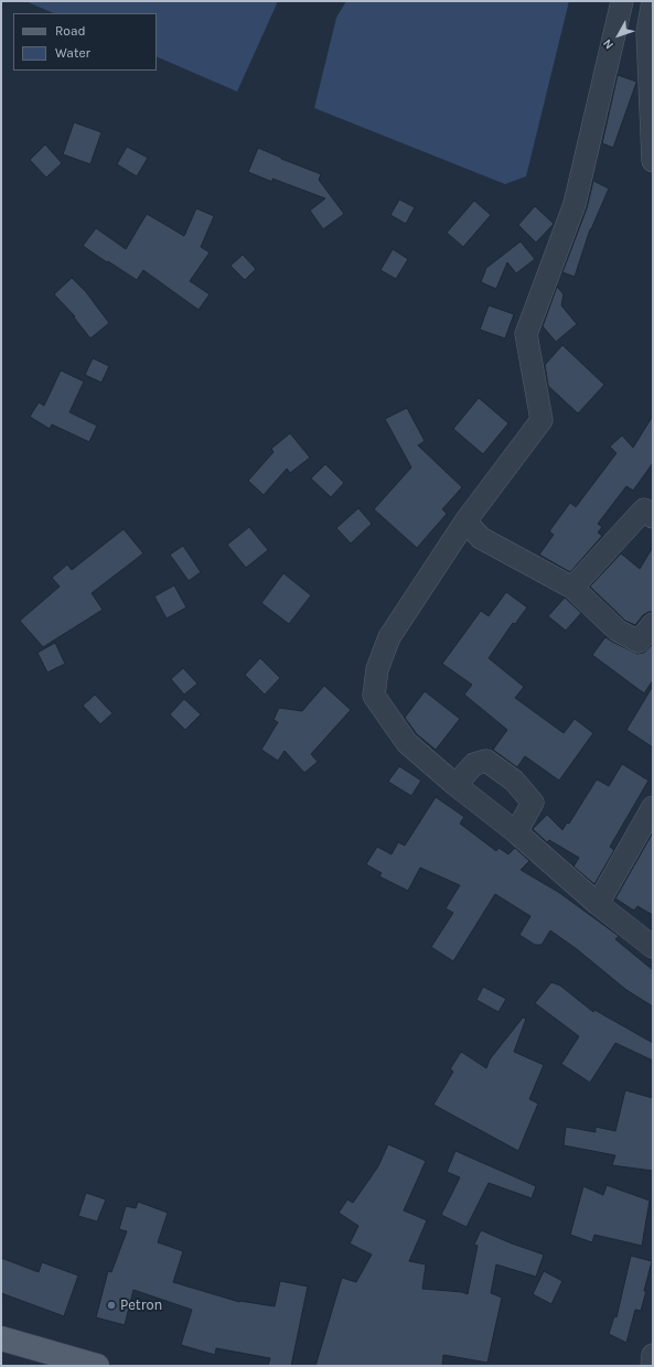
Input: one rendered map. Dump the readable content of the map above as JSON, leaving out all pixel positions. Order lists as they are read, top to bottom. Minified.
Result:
{"places":["Petron"],"legend":["Road","Water"],"north":"bottom left"}
